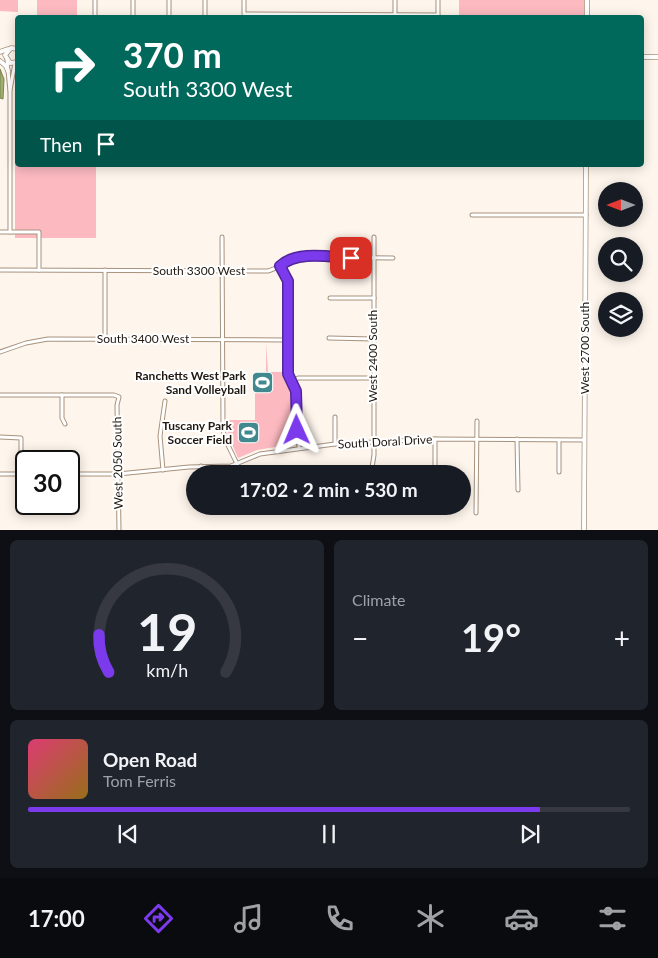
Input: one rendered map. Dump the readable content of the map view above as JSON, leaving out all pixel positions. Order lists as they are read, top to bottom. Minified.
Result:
{"streets":{"street":["South 3300 West","South 3400 West","West 2700 South","West 2400 South","South Doral Drive","West 2050 South"]},"crossings":[["South 3300 West","West 2400 South"],["West 2700 South","South Doral Drive"],["West 2400 South","South Doral Drive"],["South Doral Drive","West 2050 South"]],"places":{"sports":["Ranchetts West Park Sand Volleyball","Tuscany Park Soccer Field"]},"north":"left","page":{"turn":["370 m","South 3300 West"],"then":"Then","limit":"30","trip":"17:02 · 2 min · 530 m","tile":"Climate","heat":["−","19°","+"],"song":["Open Road","Tom Ferris"],"tabs":"17:00","gauge":["19","km/h"]}}
